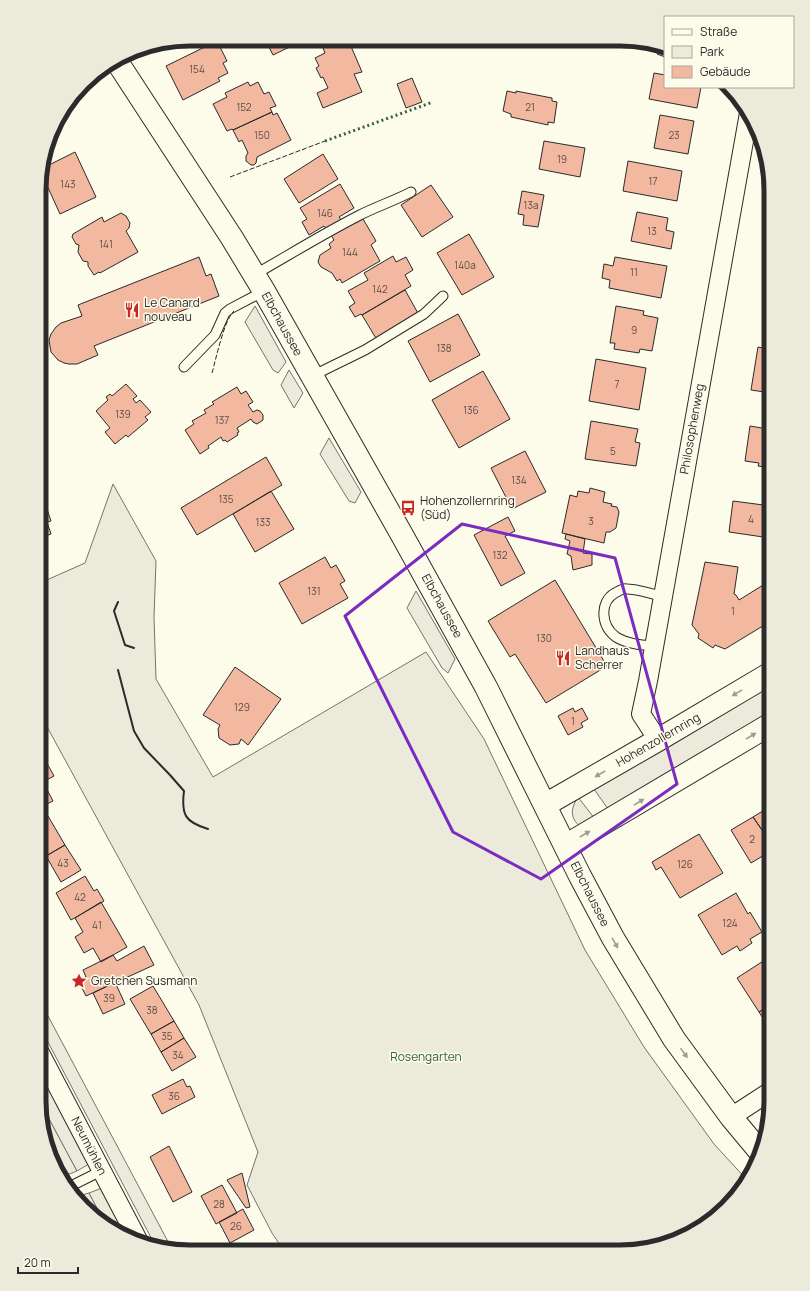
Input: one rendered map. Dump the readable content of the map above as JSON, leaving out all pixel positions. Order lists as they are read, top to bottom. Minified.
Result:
{"streets":{"main road":["Elbchaussee","Hohenzollernring"],"street":["Philosophenweg","Neumühlen"]},"crossings":[["Elbchaussee","Hohenzollernring"],["Philosophenweg","Hohenzollernring"]],"parks":["Rosengarten"],"places":{"restaurant":["Le Canard nouveau","Landhaus Scherrer"],"bus stop":["Hohenzollernring (Süd)"],"place":["Gretchen Susmann"]},"house_numbers":["154","152","21","150","23","19","17","143","13a","146","13","141","144","140a","11","142","9","138","7","136","139","137","5","134","135","4","3","133","132","131","1","130","129","1","2","43","126","42","124","41","39","38","35","34","36","28","26"],"legend":["Straße","Park","Gebäude"],"scale_bar":"20 m"}
